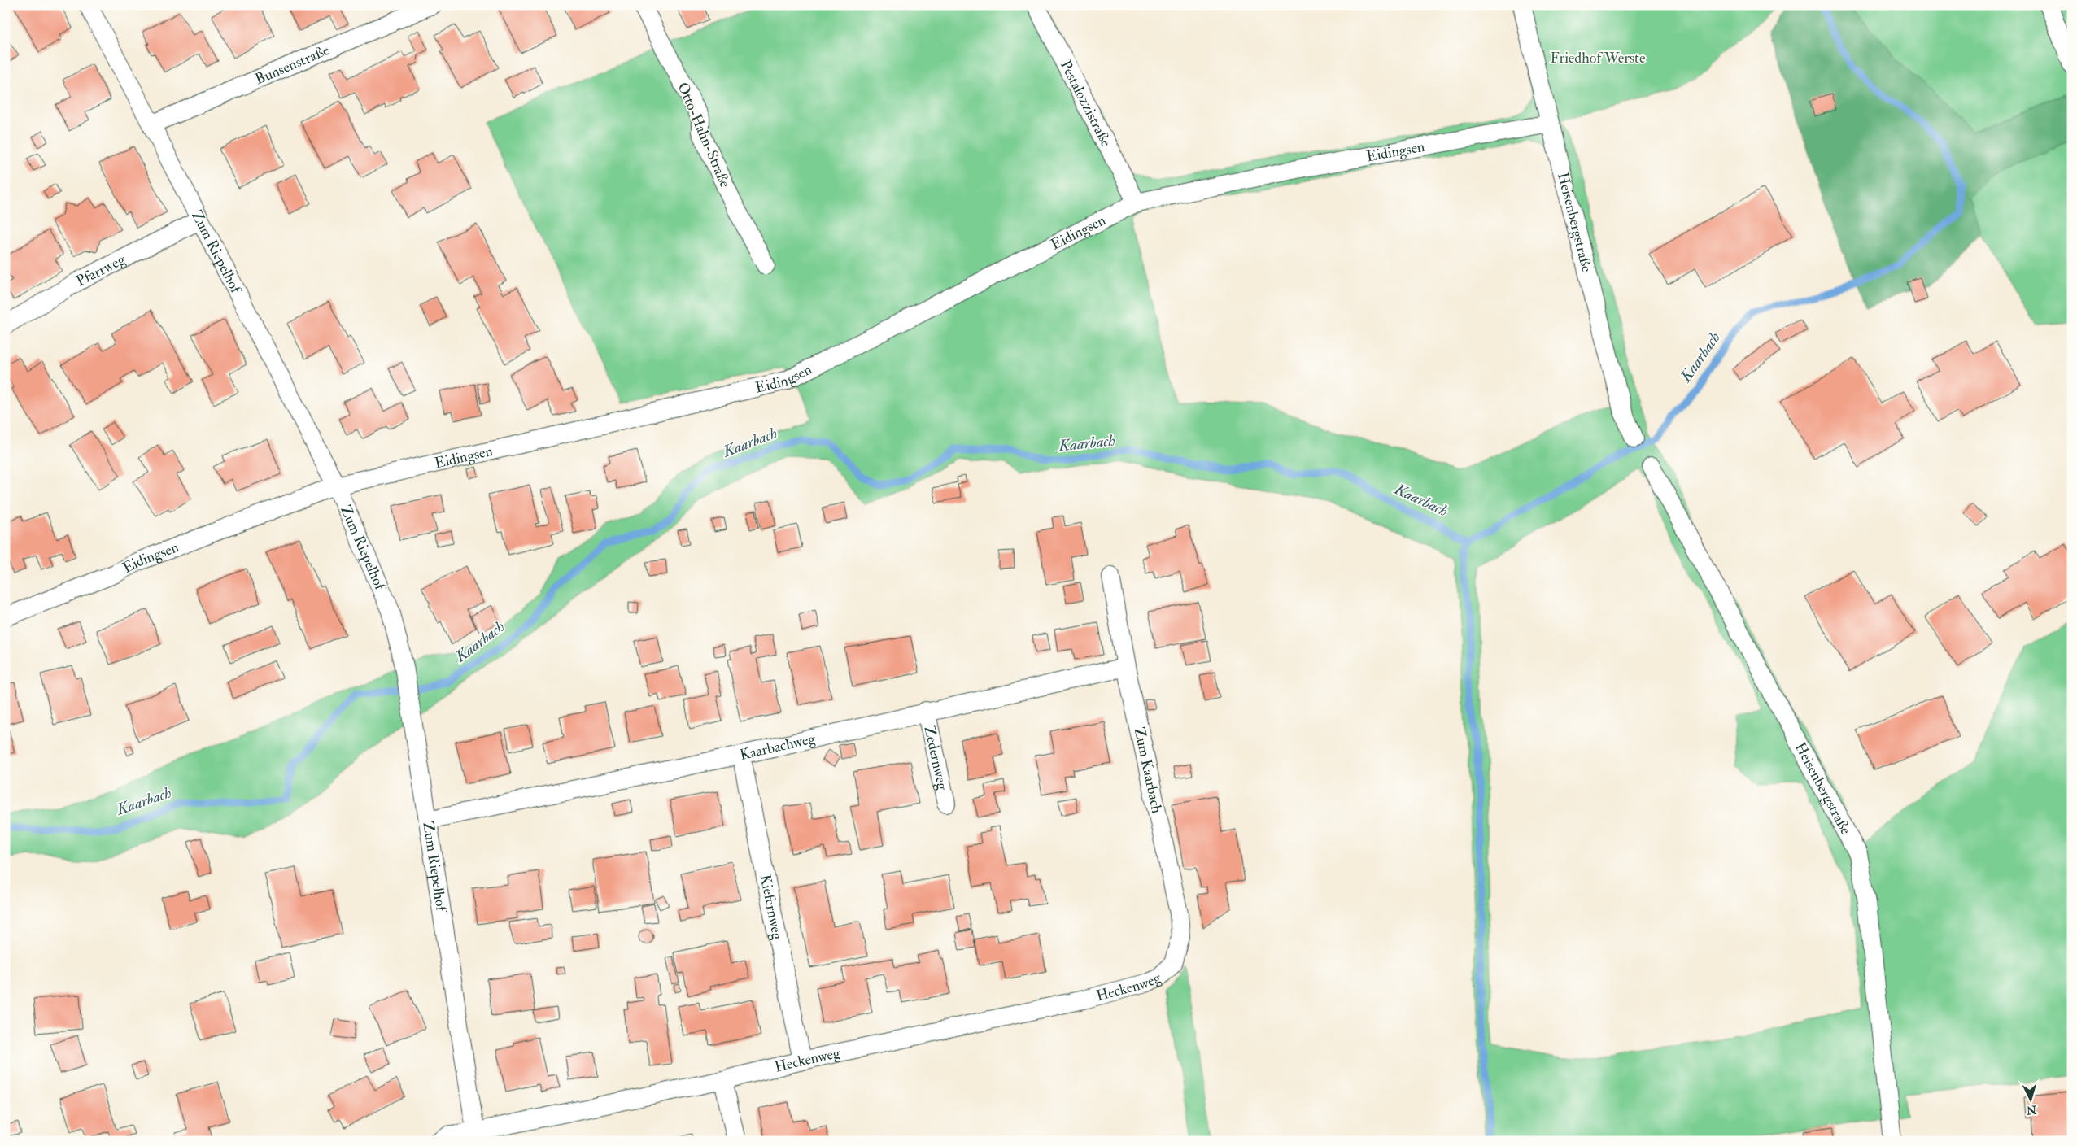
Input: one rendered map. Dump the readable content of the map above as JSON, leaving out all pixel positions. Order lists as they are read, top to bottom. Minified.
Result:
{"streets":{"street":["Bunsenstraße","Pestalozzistraße","Otto-Hahn-Straße","Eidingsen","Heisenbergstraße","Zum Riepelhof","Pfarrweg","Kaarbachweg","Zedernweg","Zum Kaarbach","Kiefernweg","Heckenweg"]},"crossings":[["Bunsenstraße","Zum Riepelhof"],["Pestalozzistraße","Eidingsen"],["Eidingsen","Heisenbergstraße"],["Eidingsen","Zum Riepelhof"],["Zum Riepelhof","Pfarrweg"],["Zum Riepelhof","Kaarbachweg"],["Zum Riepelhof","Heckenweg"],["Kaarbachweg","Zedernweg"],["Kaarbachweg","Zum Kaarbach"],["Kaarbachweg","Kiefernweg"],["Zum Kaarbach","Heckenweg"],["Kiefernweg","Heckenweg"]],"water":["Kaarbach"],"parks":["Friedhof Werste"],"north":"bottom"}
